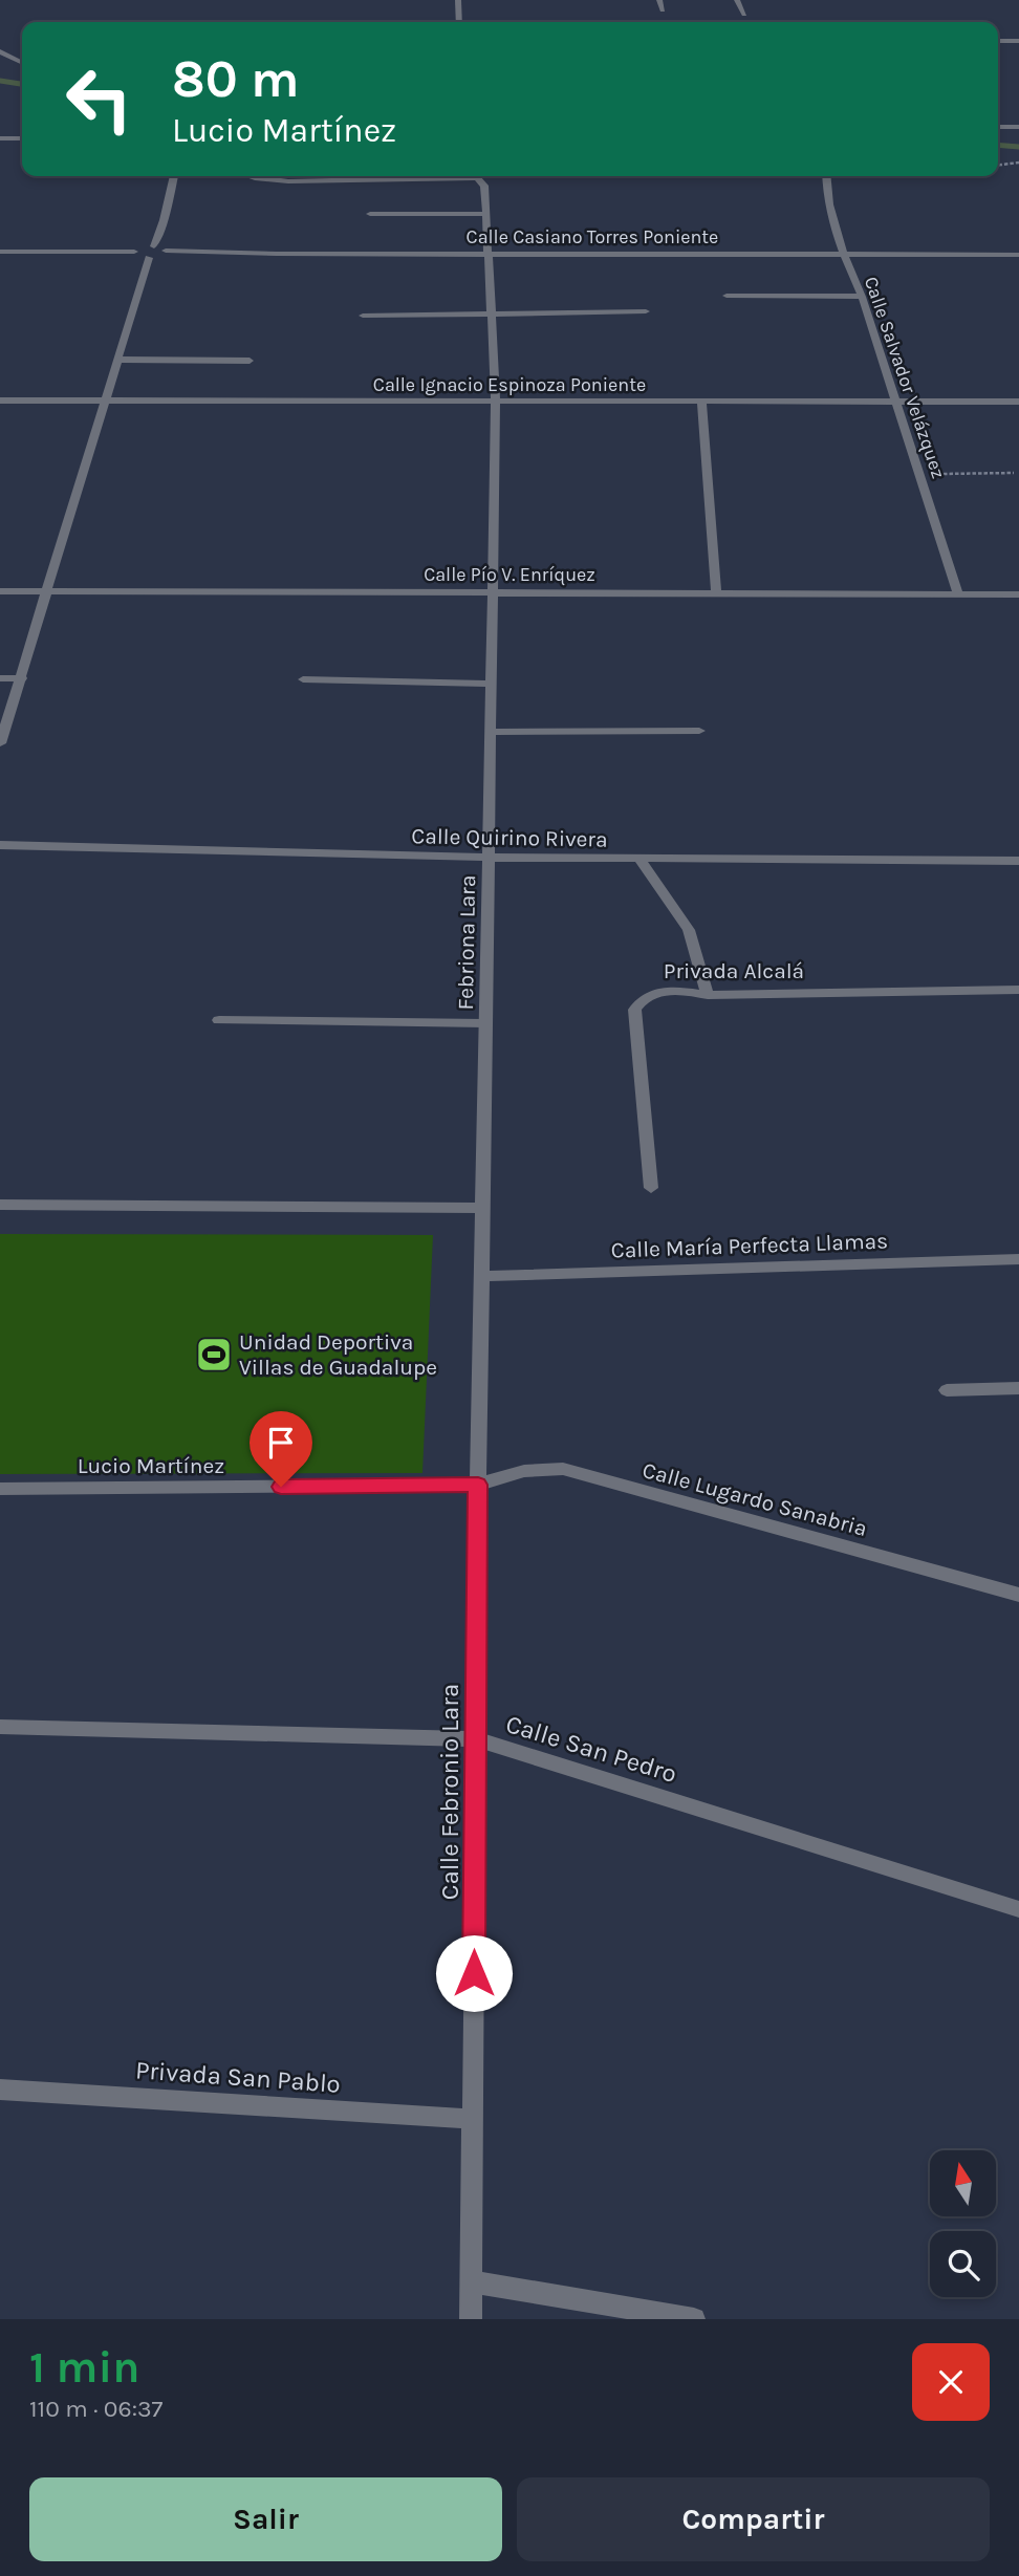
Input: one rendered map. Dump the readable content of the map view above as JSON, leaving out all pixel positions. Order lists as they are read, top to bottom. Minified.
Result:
{"streets":{"street":["Calle Casiano Torres Poniente","Calle Salvador Velázquez","Calle Ignacio Espinoza Poniente","Calle Pío V. Enríquez","Calle Quirino Rivera","Febriona Lara","Privada Alcalá","Calle María Perfecta Llamas","Lucio Martínez","Calle Lugardo Sanabria","Calle San Pedro","Calle Febronio Lara","Privada San Pablo"]},"crossings":[["Calle Casiano Torres Poniente","Calle Salvador Velázquez"],["Calle Casiano Torres Poniente","Febriona Lara"],["Calle Salvador Velázquez","Calle Ignacio Espinoza Poniente"],["Calle Salvador Velázquez","Calle Pío V. Enríquez"],["Calle Ignacio Espinoza Poniente","Febriona Lara"],["Calle Pío V. Enríquez","Febriona Lara"],["Calle Quirino Rivera","Febriona Lara"],["Febriona Lara","Calle María Perfecta Llamas"],["Febriona Lara","Lucio Martínez"],["Febriona Lara","Calle Lugardo Sanabria"],["Febriona Lara","Calle Febronio Lara"],["Lucio Martínez","Calle Lugardo Sanabria"],["Lucio Martínez","Calle Febronio Lara"],["Calle Lugardo Sanabria","Calle Febronio Lara"],["Calle San Pedro","Calle Febronio Lara"],["Calle Febronio Lara","Privada San Pablo"]],"places":{"sports":["Unidad Deportiva Villas de Guadalupe"]},"north":"top","page":{"turn":["80 m","Lucio Martínez"],"heading":["1 min","110 m · 06:37"],"buttons":["Salir","Compartir"]}}
